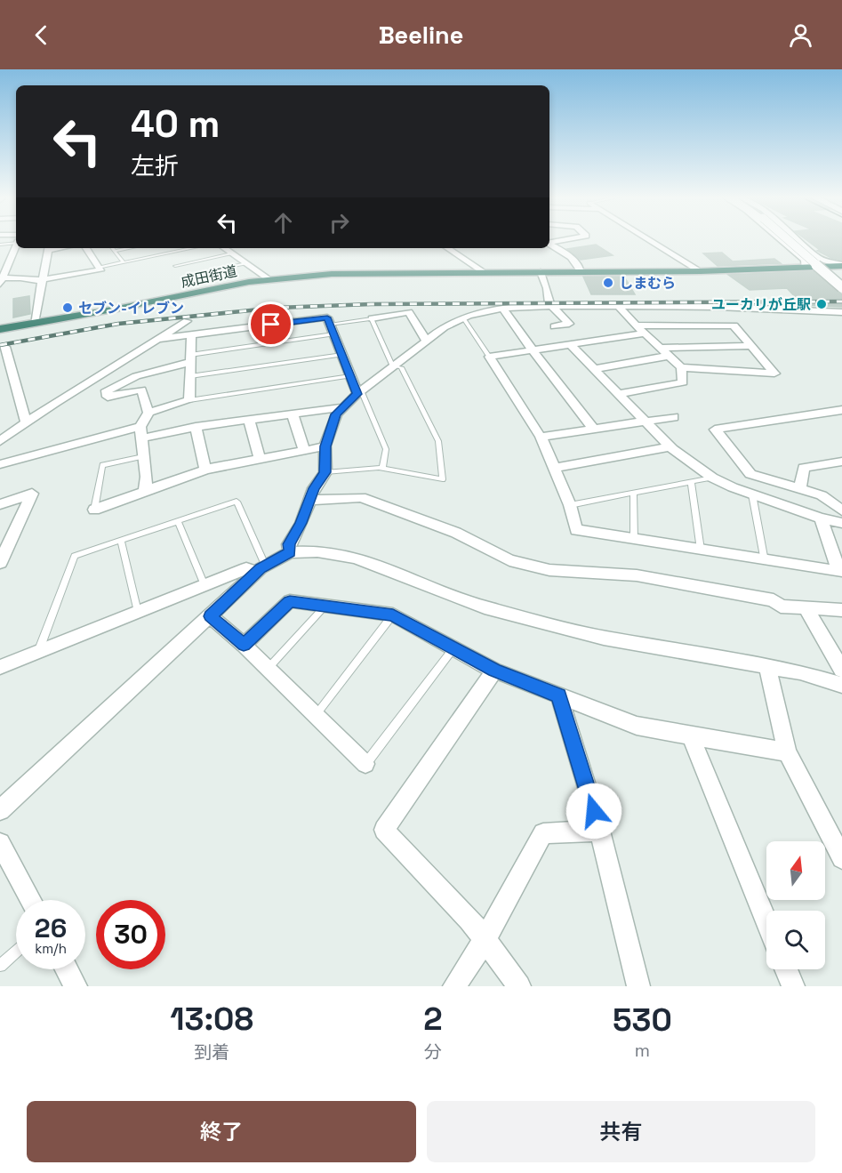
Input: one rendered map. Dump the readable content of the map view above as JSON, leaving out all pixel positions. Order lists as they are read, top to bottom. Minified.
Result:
{"streets":{"highway":["成田街道"]},"places":["しまむら","ユーカリが丘駅","セブン-イレブン"],"north":"top","page":{"header":"Beeline","turn":["40 m","左折"],"speed":"26 km/h","limit":"30","eta":["13:08","到着","2","分","530","m"],"buttons":["終了","共有"]}}
